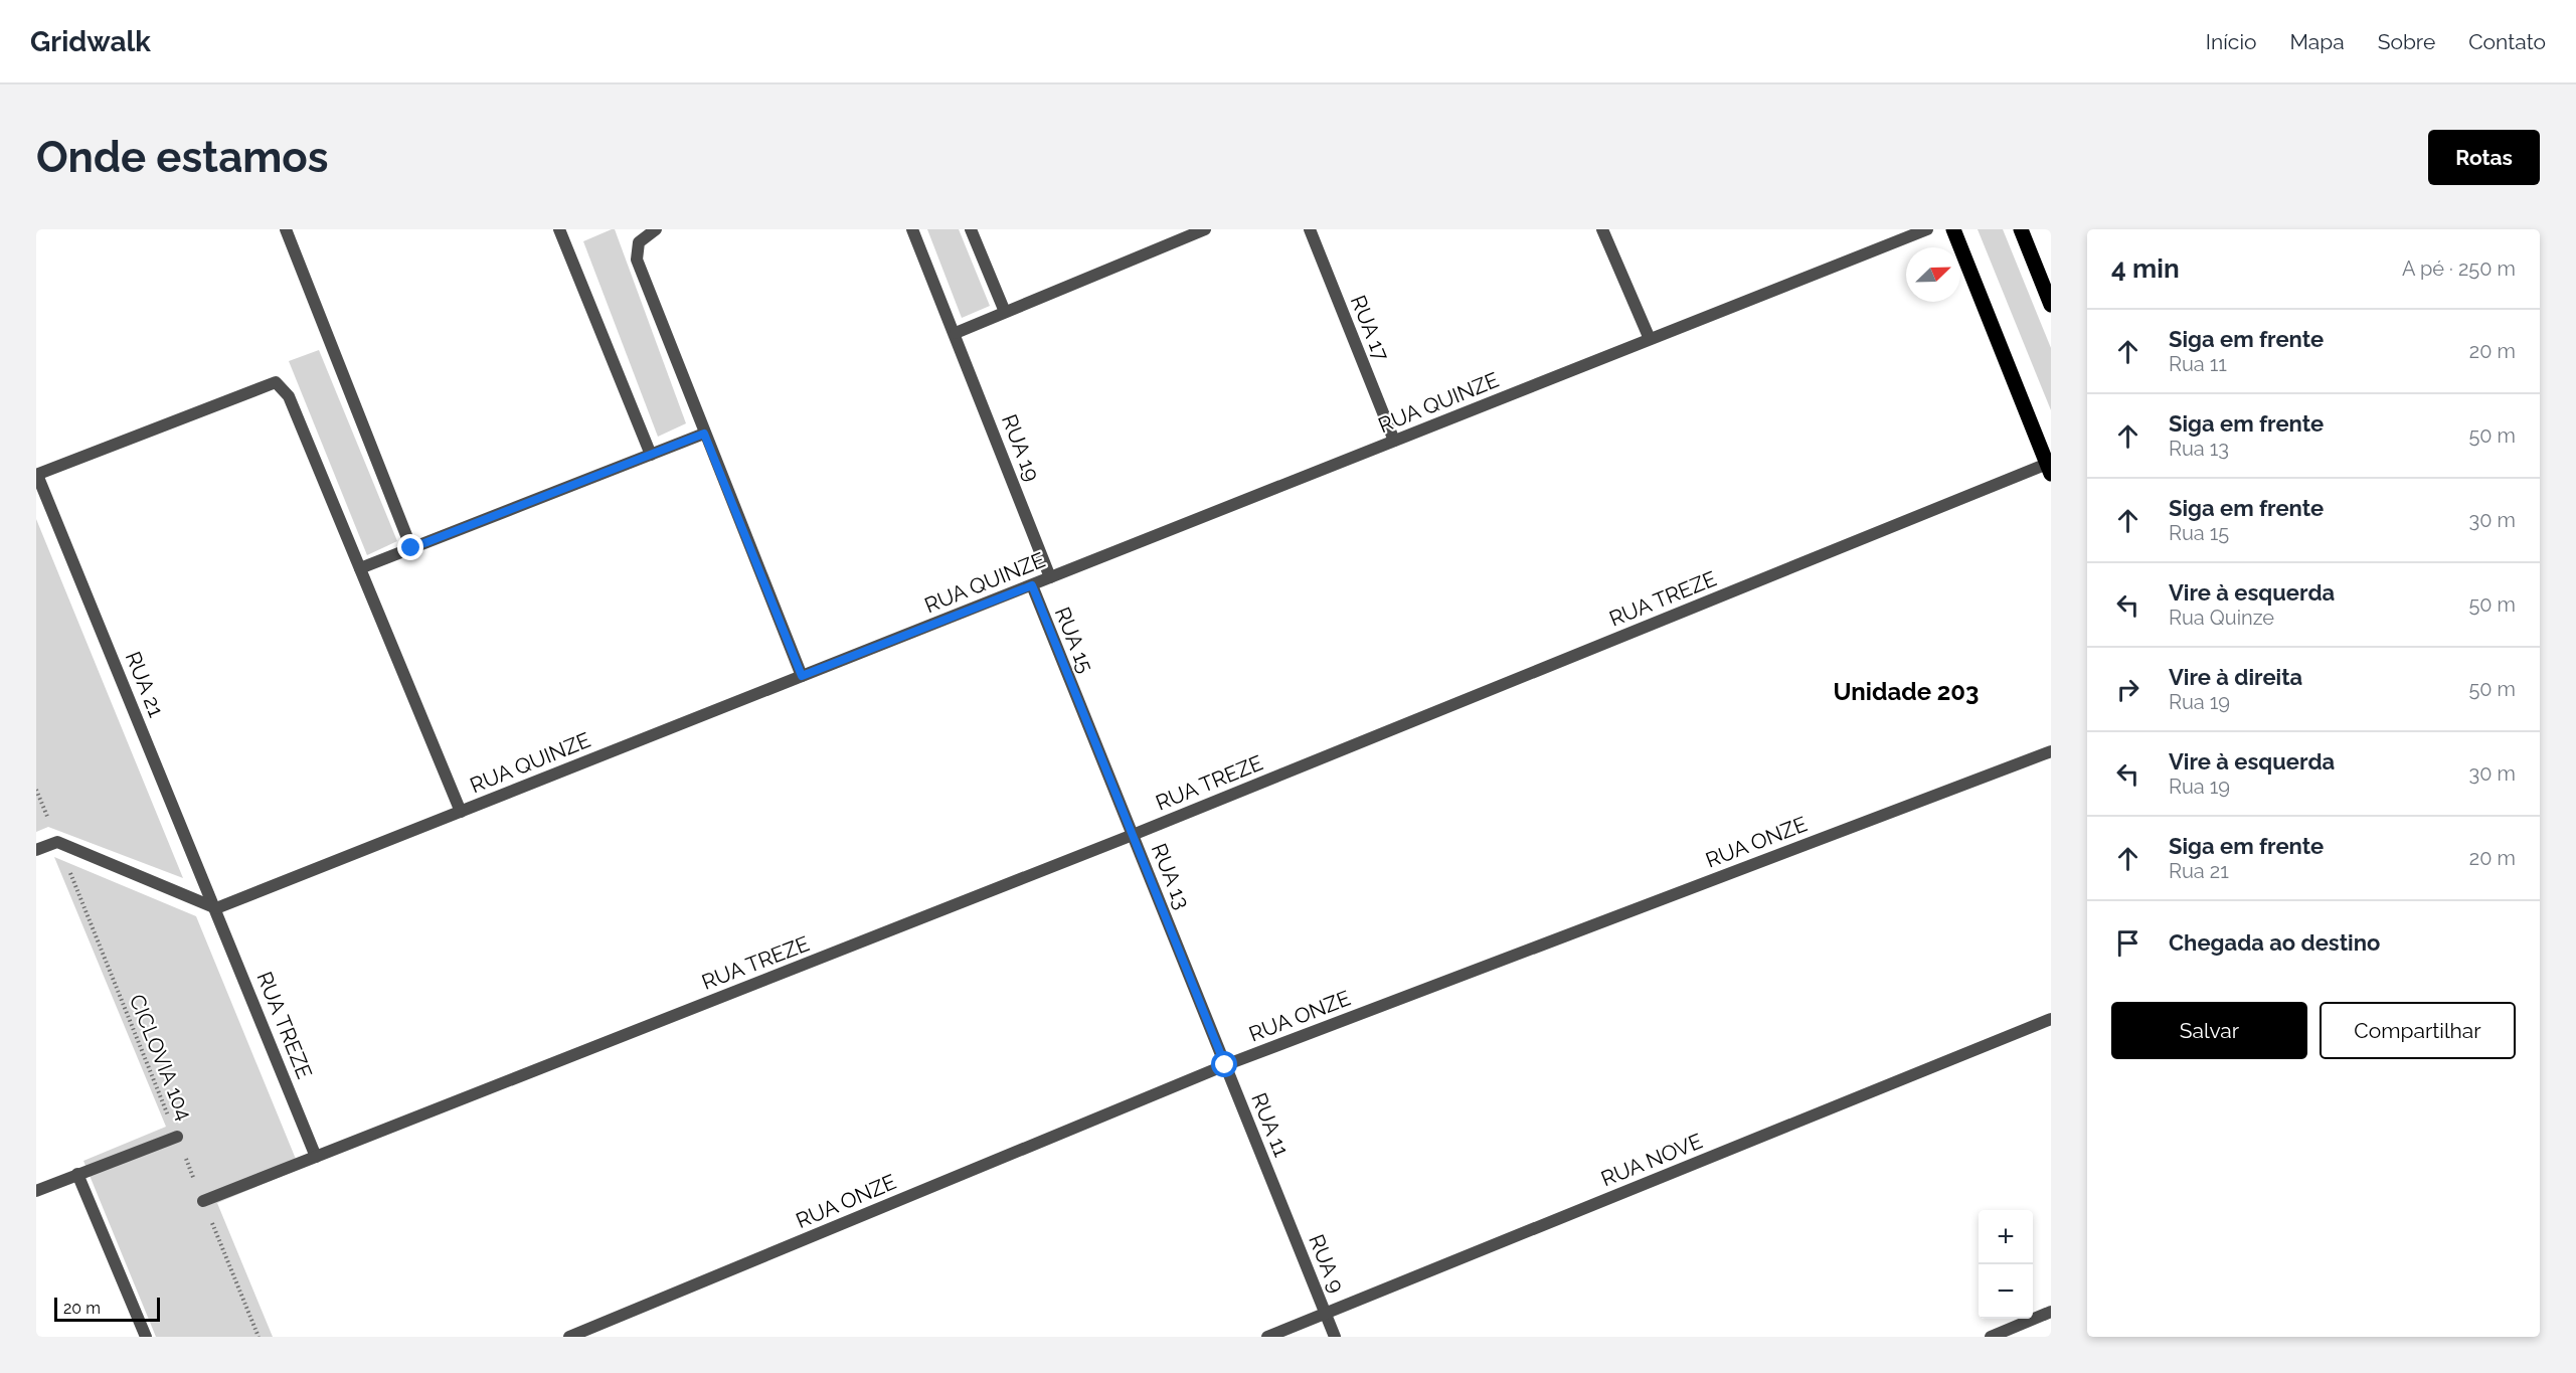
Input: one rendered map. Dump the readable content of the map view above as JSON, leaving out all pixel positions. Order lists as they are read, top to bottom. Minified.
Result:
{"streets":{"street":["RUA 17","RUA QUINZE","RUA 19","RUA TREZE","RUA 15","RUA 21","RUA ONZE","RUA 13","RUA 11","RUA NOVE","RUA 9"],"path":["CICLOVIA 104"]},"crossings":[["RUA 17","RUA QUINZE"],["RUA QUINZE","RUA 19"],["RUA QUINZE","RUA TREZE"],["RUA QUINZE","RUA 15"],["RUA QUINZE","RUA 21"],["RUA TREZE","RUA 21"],["RUA TREZE","RUA 13"],["RUA TREZE","CICLOVIA 104"],["RUA 15","RUA 13"],["RUA ONZE","RUA 11"],["RUA 13","RUA 11"],["RUA 11","RUA 9"],["RUA NOVE","RUA 9"]],"districts":["Unidade 203"],"scale_bar":"20 m","north":"top right","page":{"header":"Gridwalk","nav":["Início","Mapa","Sobre","Contato"],"buttons":["Rotas",["Salvar","Compartilhar"]],"title":"Onde estamos","heading":["4 min","A pé · 250 m"],"list":[["Siga em frente","Rua 11","20 m"],["Siga em frente","Rua 13","50 m"],["Siga em frente","Rua 15","30 m"],["Vire à esquerda","Rua Quinze","50 m"],["Vire à direita","Rua 19","50 m"],["Vire à esquerda","Rua 19","30 m"],["Siga em frente","Rua 21","20 m"],"Chegada ao destino"],"map_buttons":["+","−"],"scale":"20 m"}}
